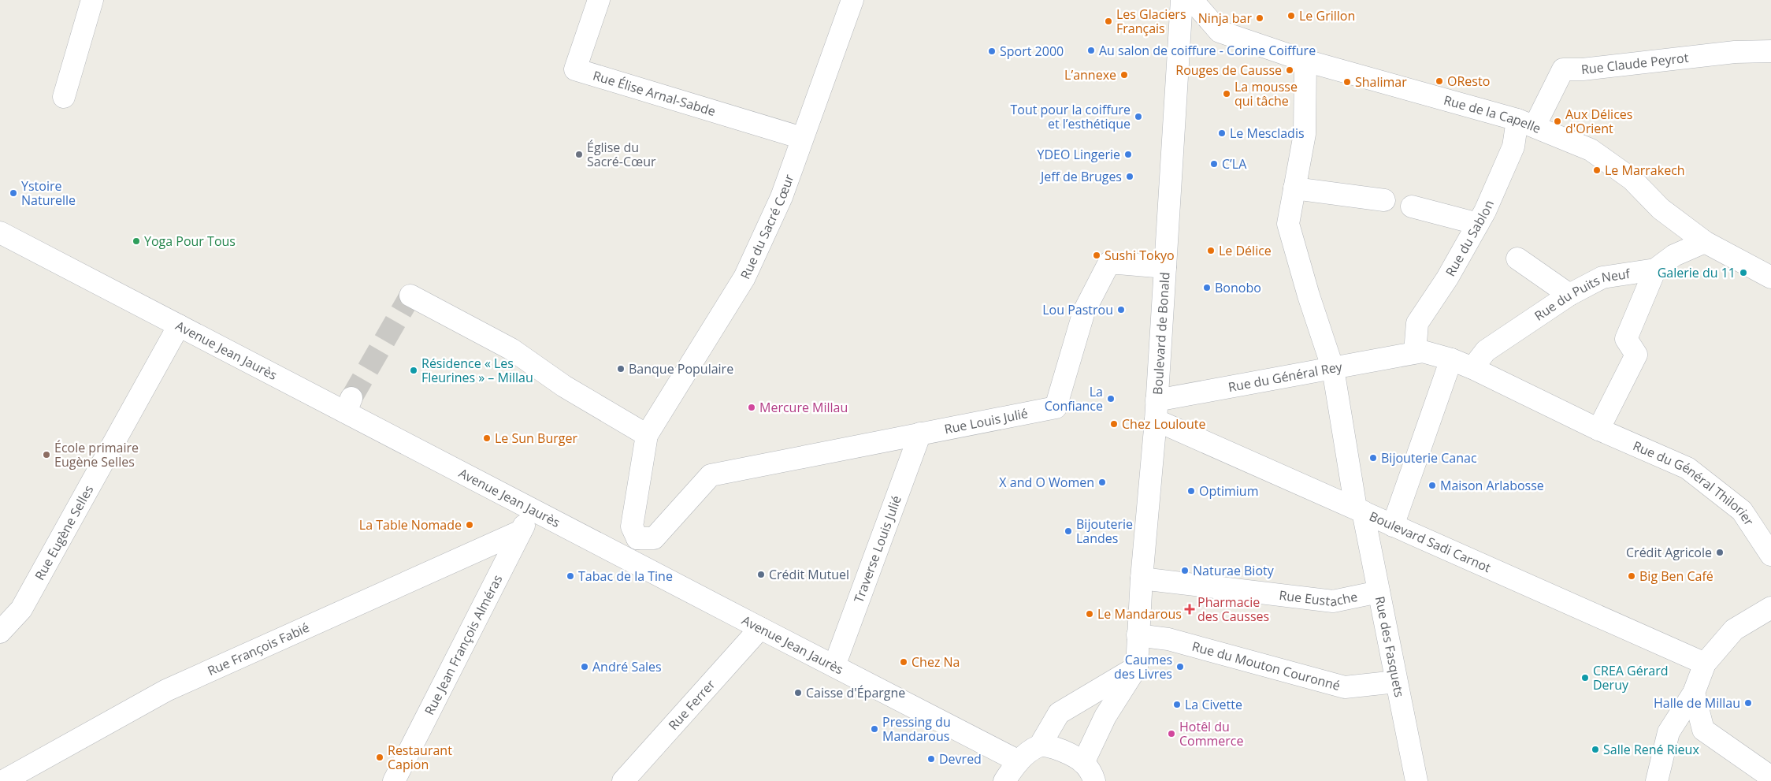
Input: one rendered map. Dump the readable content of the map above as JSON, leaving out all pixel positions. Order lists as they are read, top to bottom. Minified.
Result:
{"streets":{"street":["Rue Claude Peyrot","Rue Élise Arnal-Sabde","Rue de la Capelle","Rue du Sacré Cœur","Rue du Sablon","Rue du Puits Neuf","Boulevard de Bonald","Avenue Jean Jaurès","Rue du Général Rey","Rue Louis Julié","Rue du Général Thilorier","Rue Eugène Selles","Boulevard Sadi Carnot","Traverse Louis Julié","Rue Eustache","Rue Jean François Alméras","Rue des Fasquets","Rue François Fabié","Rue du Mouton Couronné","Rue Ferrer"]},"crossings":[["Rue Claude Peyrot","Rue de la Capelle"],["Rue Claude Peyrot","Rue du Sablon"],["Rue Élise Arnal-Sabde","Rue du Sacré Cœur"],["Rue de la Capelle","Rue du Sablon"],["Rue de la Capelle","Rue du Puits Neuf"],["Rue de la Capelle","Rue des Fasquets"],["Rue du Sablon","Rue du Général Rey"],["Rue du Sablon","Rue du Général Thilorier"],["Rue du Puits Neuf","Rue du Général Thilorier"],["Boulevard de Bonald","Rue du Général Rey"],["Boulevard de Bonald","Rue Louis Julié"],["Boulevard de Bonald","Boulevard Sadi Carnot"],["Boulevard de Bonald","Rue Eustache"],["Boulevard de Bonald","Rue du Mouton Couronné"],["Avenue Jean Jaurès","Rue Eugène Selles"],["Avenue Jean Jaurès","Traverse Louis Julié"],["Avenue Jean Jaurès","Rue Jean François Alméras"],["Avenue Jean Jaurès","Rue Ferrer"],["Rue du Général Rey","Rue du Général Thilorier"],["Rue du Général Rey","Boulevard Sadi Carnot"],["Rue du Général Rey","Rue des Fasquets"],["Rue Louis Julié","Traverse Louis Julié"],["Boulevard Sadi Carnot","Rue des Fasquets"],["Rue Eustache","Rue des Fasquets"],["Rue Jean François Alméras","Rue François Fabié"],["Rue des Fasquets","Rue du Mouton Couronné"]],"places":{"other":["Le Grillon","Ninja bar","Les Glaciers Français","Au salon de coiffure - Corine Coiffure","Sport 2000","Rouges de Causse","L’annexe","OResto","Shalimar","La mousse qui tâche","Tout pour la coiffure et l’esthétique","Aux Délices d'Orient","Le Mescladis","Église du Sacré-Cœur","YDEO Lingerie","C’LA","Le Marrakech","Jeff de Bruges","Ystoire Naturelle","Yoga Pour Tous","Le Délice","Sushi Tokyo","Galerie du 11","Bonobo","Lou Pastrou","Banque Populaire","Résidence « Les Fleurines » – Millau","La Confiance","Mercure Millau","Chez Louloute","Le Sun Burger","École primaire Eugène Selles","Bijouterie Canac","X and O Women","Maison Arlabosse","Optimium","La Table Nomade","Bijouterie Landes","Crédit Agricole","Naturae Bioty","Crédit Mutuel","Tabac de la Tine","Big Ben Café","Le Mandarous","Chez Na","André Sales","Caumes des Livres","CREA Gérard Deruy","Caisse d'Épargne","Halle de Millau","La Civette","Pressing du Mandarous","Hotêl du Commerce","Salle René Rieux","Restaurant Capion","Devred"],"health":["Pharmacie des Causses"]}}
